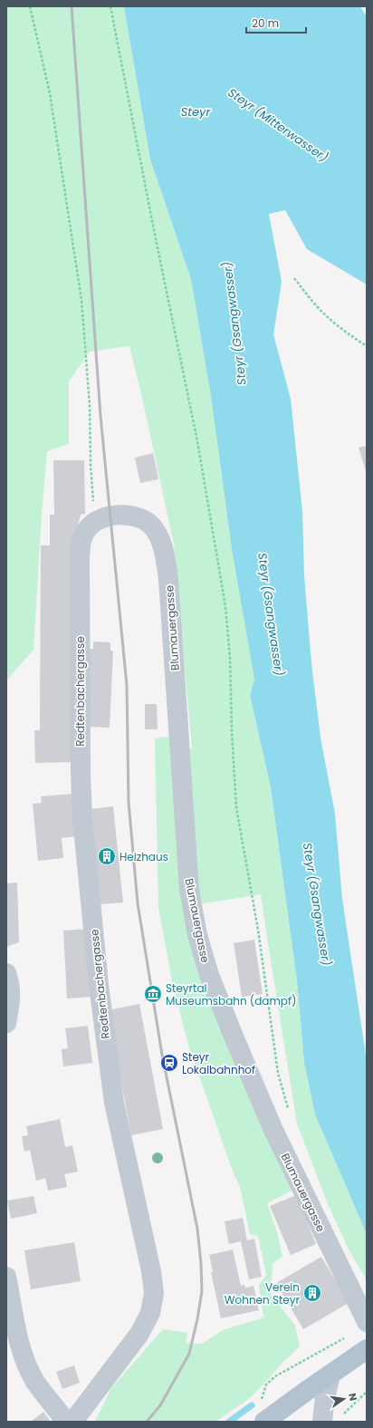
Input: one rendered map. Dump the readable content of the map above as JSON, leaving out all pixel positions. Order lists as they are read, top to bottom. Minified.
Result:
{"streets":{"street":["Blumauergasse","Redtenbachergasse"]},"crossings":[["Blumauergasse","Redtenbachergasse"]],"water":["Steyr","Steyr (Mitterwasser)","Steyr (Gsangwasser)"],"places":{"building":["Heizhaus","Verein Wohnen Steyr"],"museum":["Steyrtal Museumsbahn (dampf)"],"station":["Steyr Lokalbahnhof"]},"scale_bar":"20 m","north":"right"}
